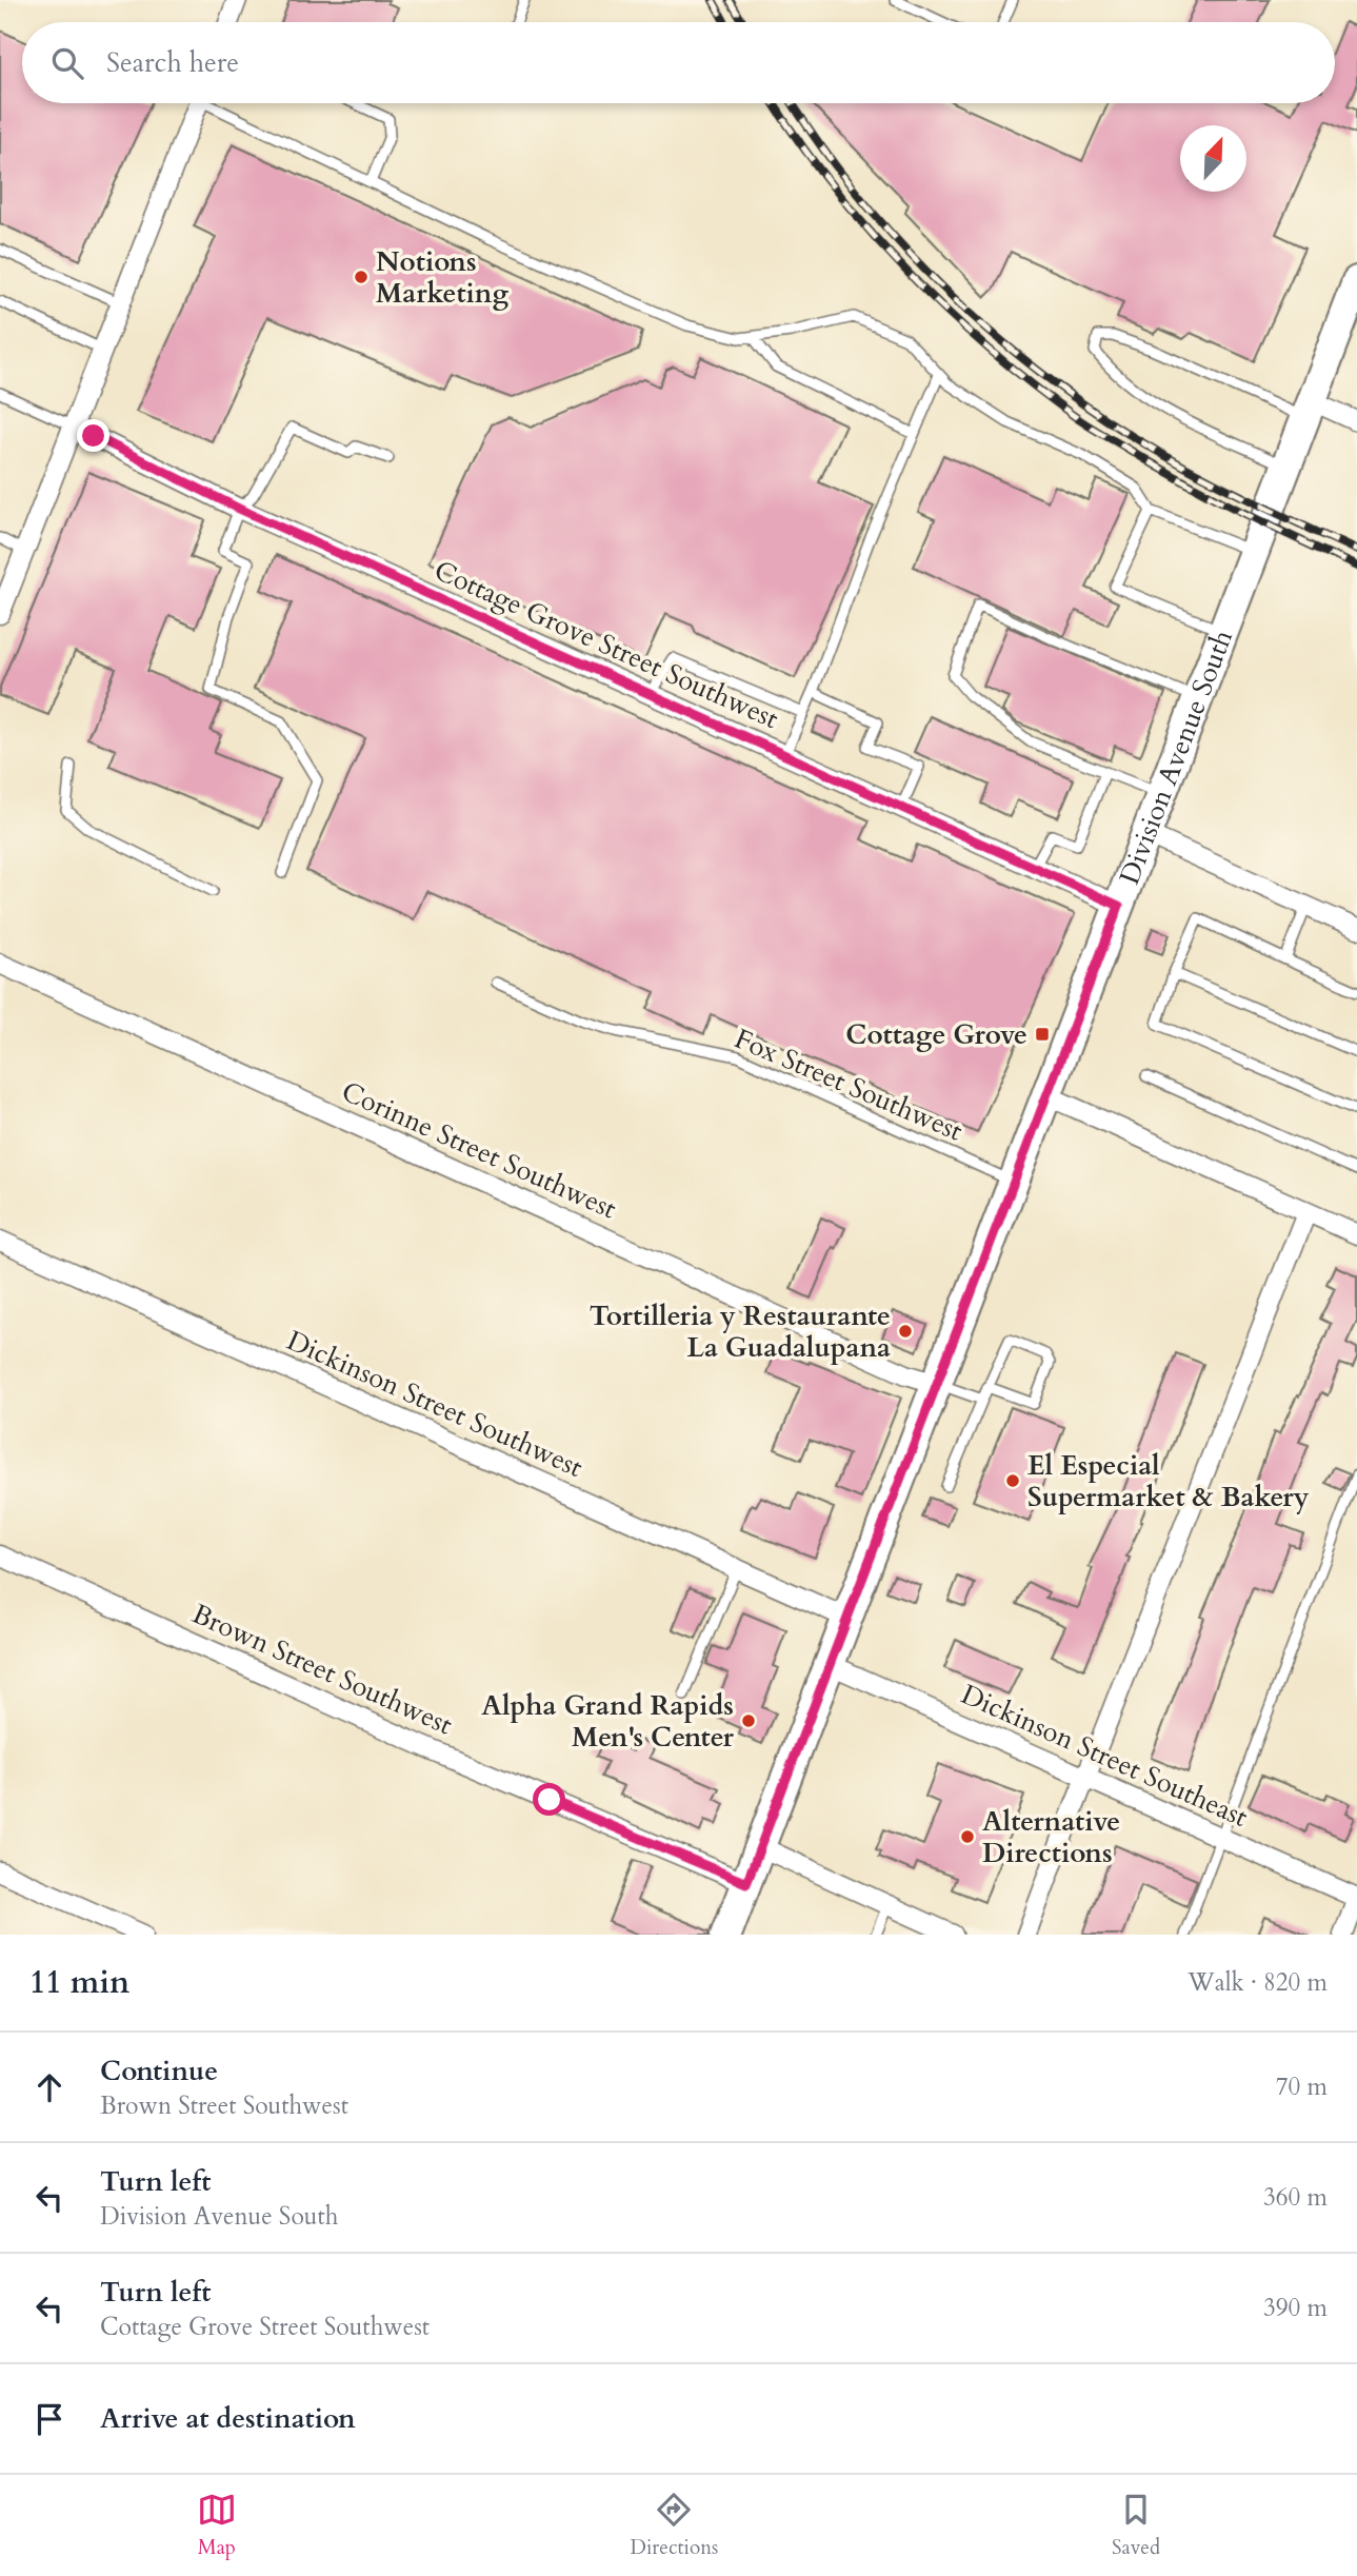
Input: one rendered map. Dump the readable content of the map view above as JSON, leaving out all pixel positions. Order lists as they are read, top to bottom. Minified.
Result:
{"streets":{"main road":["Division Avenue South"],"street":["Cottage Grove Street Southwest","Corinne Street Southwest","Dickinson Street Southwest","Brown Street Southwest","Dickinson Street Southeast"],"lane":["Fox Street Southwest"]},"crossings":[["Cottage Grove Street Southwest","Division Avenue South"],["Division Avenue South","Fox Street Southwest"],["Division Avenue South","Corinne Street Southwest"],["Division Avenue South","Dickinson Street Southwest"],["Division Avenue South","Brown Street Southwest"],["Division Avenue South","Dickinson Street Southeast"]],"places":{"other":["Notions Marketing","Tortilleria y Restaurante La Guadalupana","El Especial Supermarket & Bakery","Alpha Grand Rapids Men's Center","Alternative Directions"],"transit":["Cottage Grove"]},"north":"top right","page":{"search":"Search here","heading":["11 min","Walk · 820 m"],"list":[["Continue","Brown Street Southwest","70 m"],["Turn left","Division Avenue South","360 m"],["Turn left","Cottage Grove Street Southwest","390 m"],"Arrive at destination"],"nav":["Map","Directions","Saved"]}}
